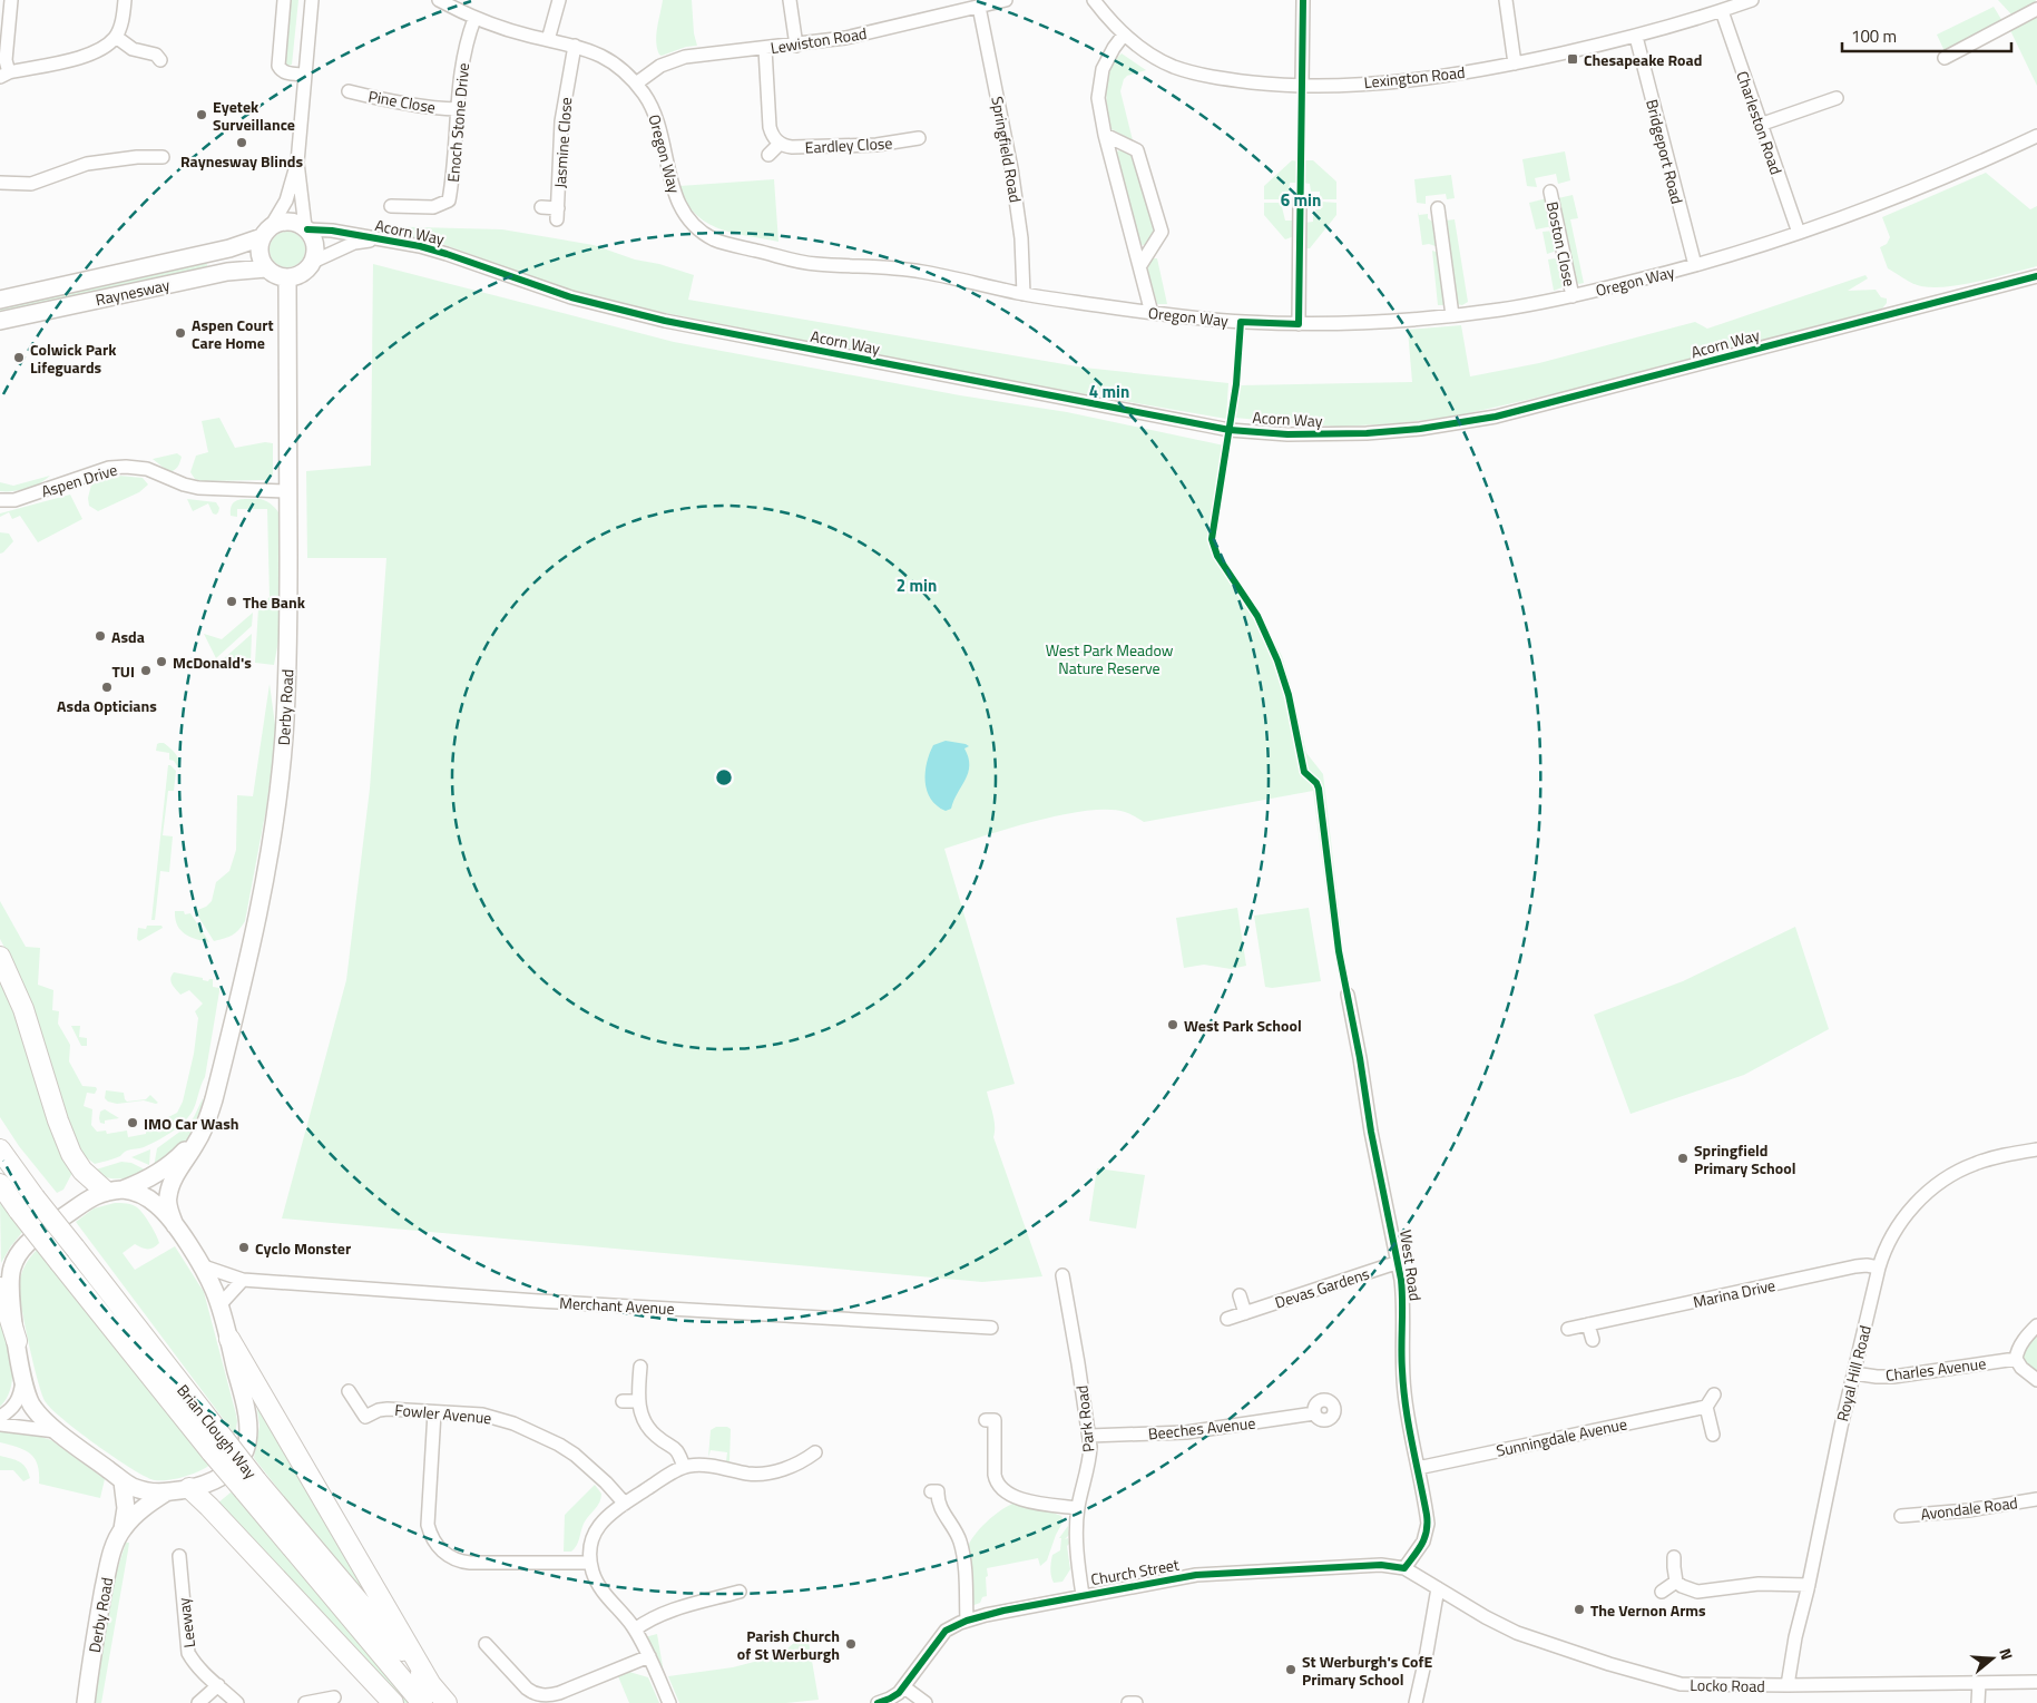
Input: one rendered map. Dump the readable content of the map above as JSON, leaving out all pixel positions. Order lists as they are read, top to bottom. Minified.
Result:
{"streets":{"highway":["Brian Clough Way"],"main road":["Raynesway","Derby Road"],"street":["Lewiston Road","Lexington Road","Pine Close","Enoch Stone Drive","Charleston Road","Jasmine Close","Eardley Close","Springfield Road","Bridgeport Road","Oregon Way","Acorn Way","Boston Close","Aspen Drive","West Road","Devas Gardens","Marina Drive","Merchant Avenue","Charles Avenue","Royal Hill Road","Fowler Avenue","Park Road","Beeches Avenue","Sunningdale Avenue","Avondale Road","Church Street","Leeway","Locko Road"]},"crossings":[["Lewiston Road","Springfield Road"],["Lewiston Road","Oregon Way"],["Lexington Road","Charleston Road"],["Lexington Road","Bridgeport Road"],["Pine Close","Enoch Stone Drive"],["Enoch Stone Drive","Oregon Way"],["Charleston Road","Oregon Way"],["Jasmine Close","Oregon Way"],["Springfield Road","Oregon Way"],["Bridgeport Road","Oregon Way"],["Oregon Way","Boston Close"],["Acorn Way","Raynesway"],["Acorn Way","Derby Road"],["Raynesway","Derby Road"],["Aspen Drive","Derby Road"],["West Road","Devas Gardens"],["West Road","Sunningdale Avenue"],["West Road","Church Street"],["Marina Drive","Royal Hill Road"],["Charles Avenue","Royal Hill Road"],["Royal Hill Road","Locko Road"],["Park Road","Beeches Avenue"],["Park Road","Church Street"],["Church Street","Locko Road"]],"parks":["West Park Meadow Nature Reserve"],"places":{"transit":["Chesapeake Road"],"other":["Eyetek Surveillance","Raynesway Blinds","Aspen Court Care Home","Colwick Park Lifeguards","The Bank","Asda","McDonald's","TUI","Asda Opticians","West Park School","IMO Car Wash","Springfield Primary School","Cyclo Monster","The Vernon Arms","Parish Church of St Werburgh","St Werburgh's CofE Primary School"]},"scale_bar":"100 m","north":"right","rings":["6 min","4 min","2 min"]}
